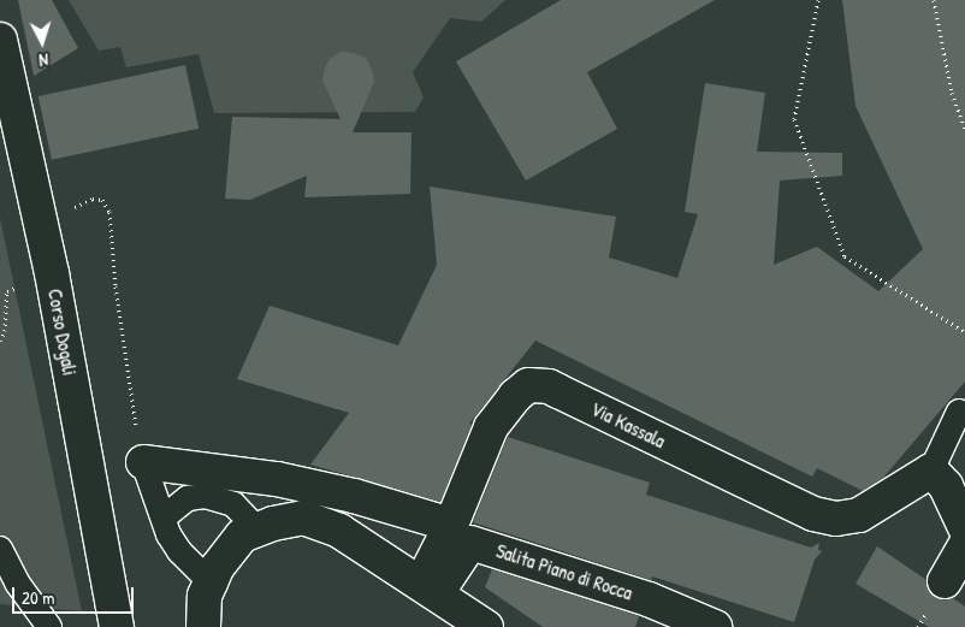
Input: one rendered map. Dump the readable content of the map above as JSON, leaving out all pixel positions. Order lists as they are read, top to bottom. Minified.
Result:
{"streets":{"street":["Corso Dogali","Via Kassala","Salita Piano di Rocca"]},"crossings":[["Via Kassala","Salita Piano di Rocca"]],"scale_bar":"20 m","north":"bottom"}
